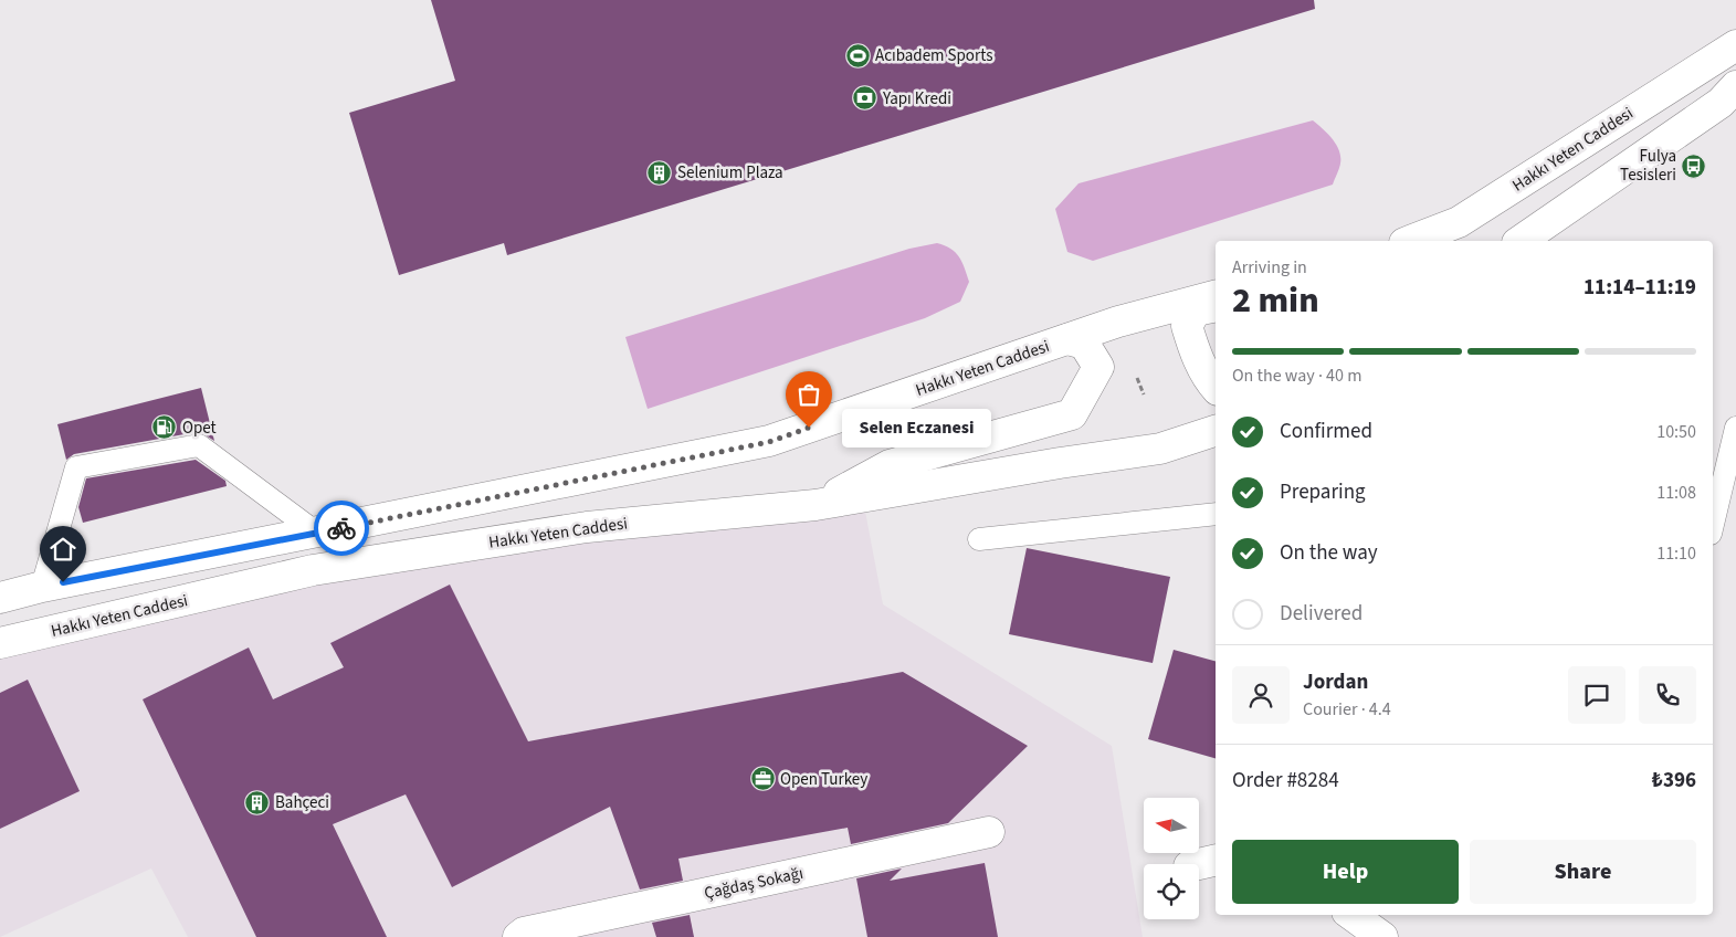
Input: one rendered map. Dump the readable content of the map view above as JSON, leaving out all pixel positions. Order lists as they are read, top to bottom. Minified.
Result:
{"streets":{"main road":["Hakkı Yeten Caddesi","Çağdaş Sokağı"]},"places":{"sports":["Acıbadem Sports"],"bank":["Yapı Kredi"],"bus stop":["Fulya Tesisleri"],"building":["Selenium Plaza","Bahçeci"],"fuel station":["Opet"],"other":["Selen Eczanesi"],"office":["Open Turkey"]},"north":"left","page":{"heading":["2 min","Arriving in","11:14–11:19"],"panel":["Jordan","Courier · 4.4","Order #8284","₺396"],"bar":"On the way · 40 m","list":[["Confirmed","10:50"],["Preparing","11:08"],["On the way","11:10"],"Delivered"],"bubble":"Selen Eczanesi","buttons":["Help","Share"]}}
